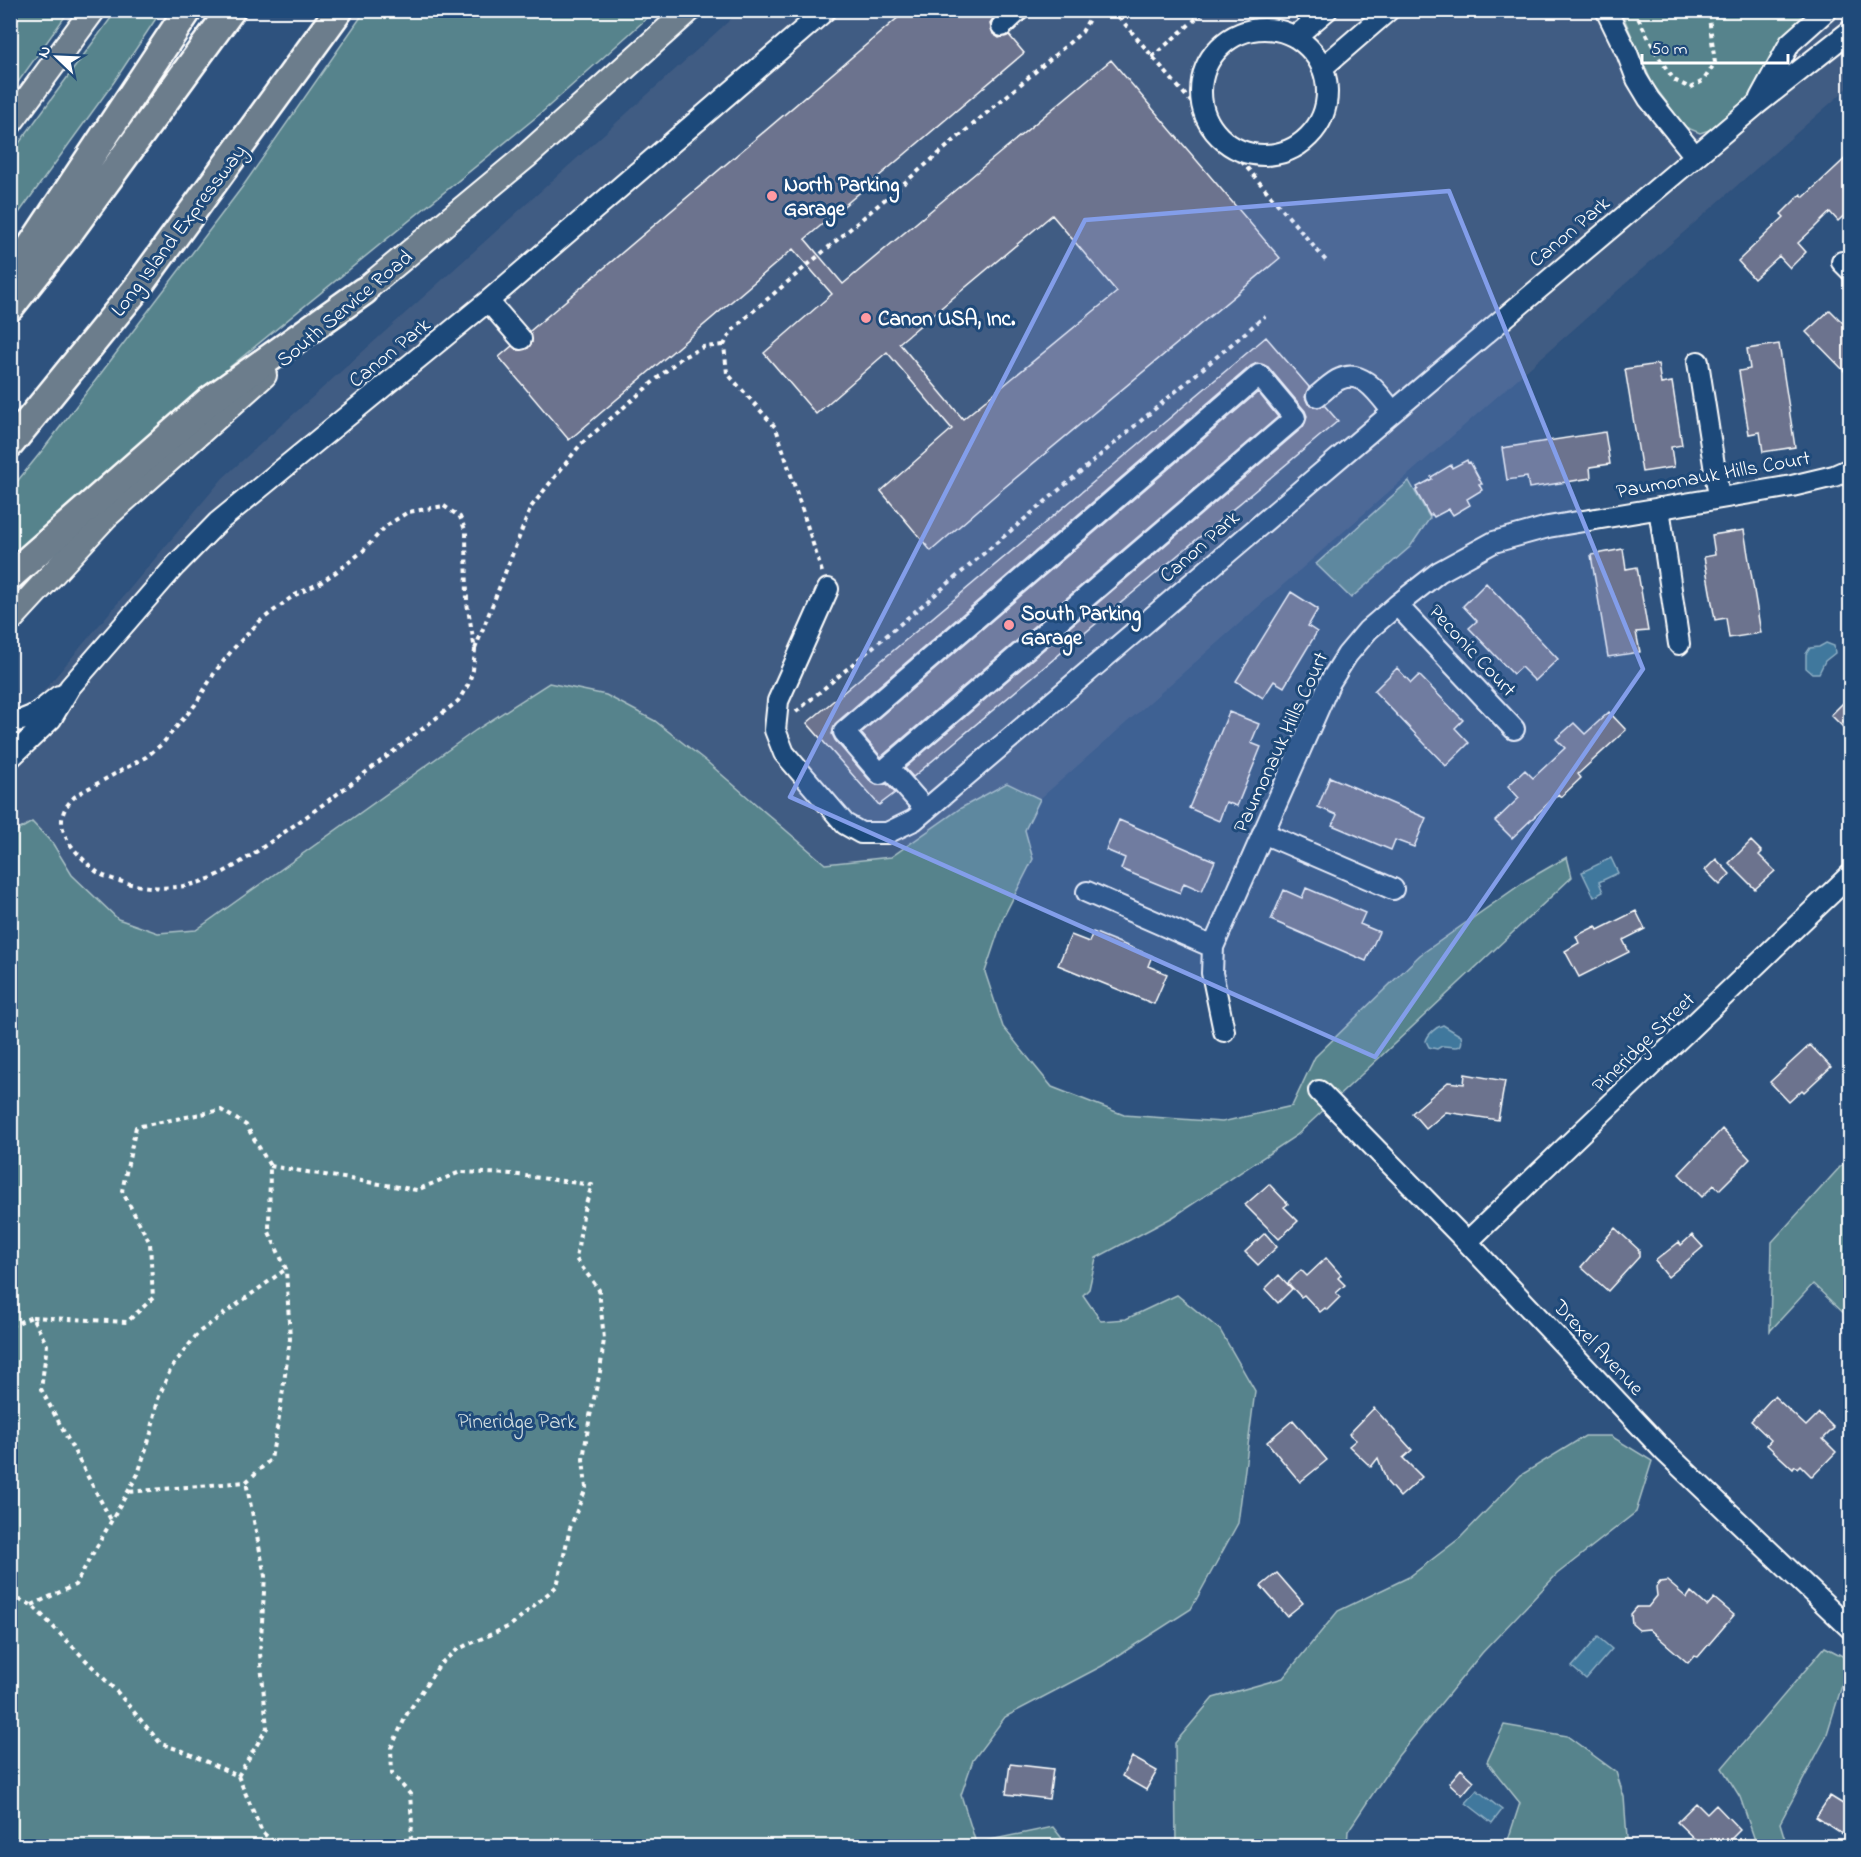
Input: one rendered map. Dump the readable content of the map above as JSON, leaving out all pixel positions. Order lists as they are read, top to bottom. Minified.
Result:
{"streets":{"highway":["Long Island Expressway"],"main road":["South Service Road"],"street":["Canon Park","Paumonauk Hills Court","Peconic Court","Pineridge Street","Drexel Avenue"]},"crossings":[["Paumonauk Hills Court","Peconic Court"],["Pineridge Street","Drexel Avenue"]],"parks":["Pineridge Park"],"places":["North Parking Garage","Canon USA, Inc.","South Parking Garage"],"scale_bar":"50 m","north":"top left"}
